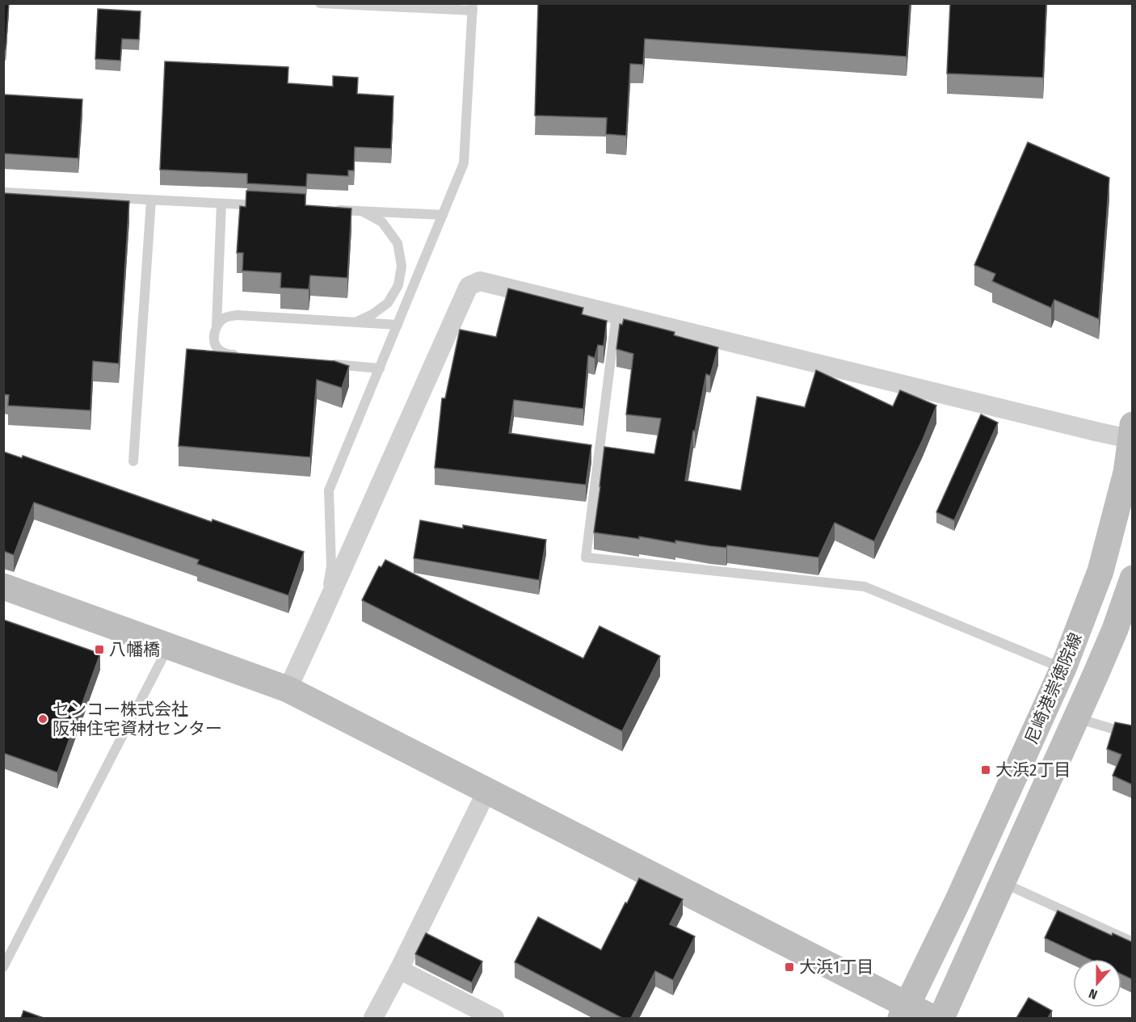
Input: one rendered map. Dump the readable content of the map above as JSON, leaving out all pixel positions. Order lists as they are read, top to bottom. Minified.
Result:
{"streets":{"main road":["尼崎港崇徳院線"]},"places":{"transit":["八幡橋","大浜2丁目","大浜1丁目"],"other":["センコー株式会社 阪神住宅資材センター"]},"north":"bottom"}
